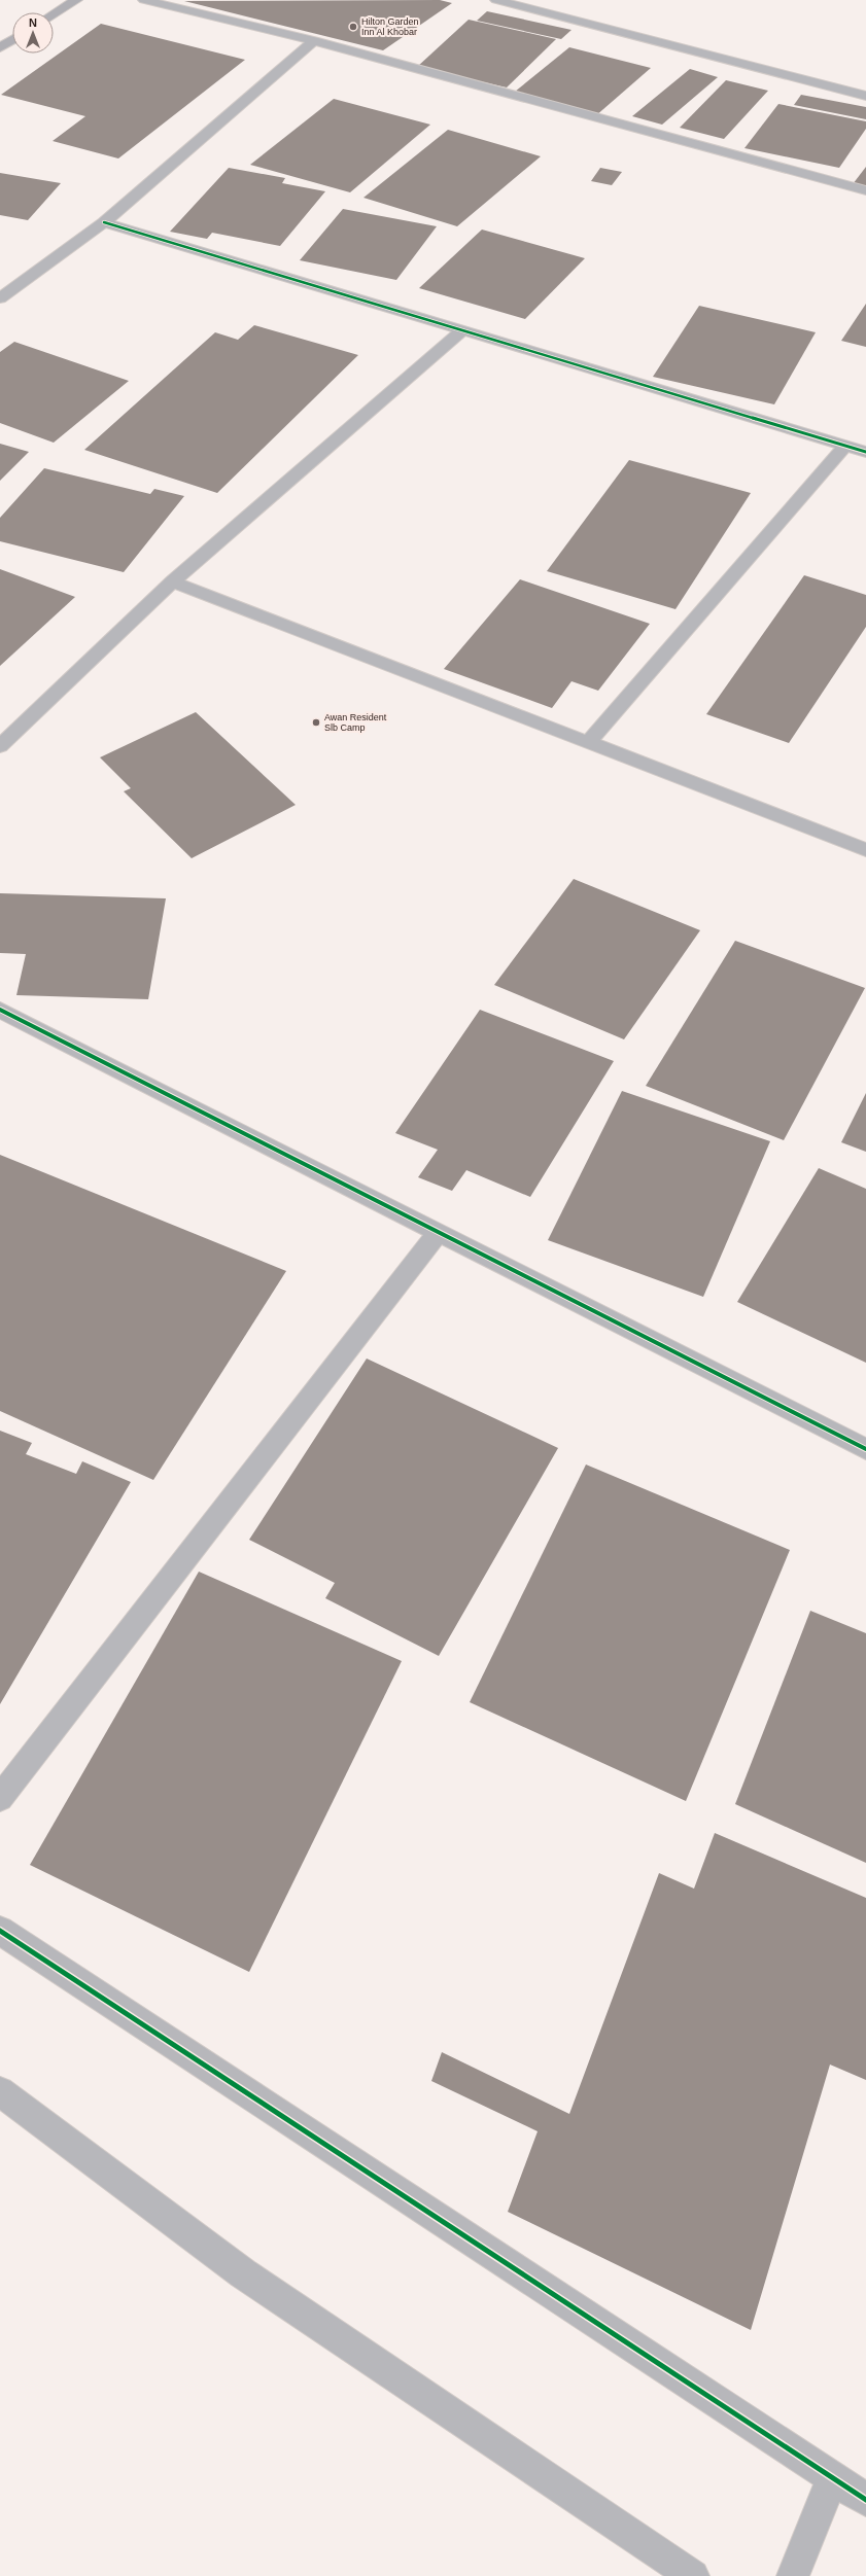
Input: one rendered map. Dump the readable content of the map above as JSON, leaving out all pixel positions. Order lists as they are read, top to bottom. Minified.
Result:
{"places":["Hilton Garden Inn Al Khobar","Awan Resident Slb Camp"],"north":"top"}
